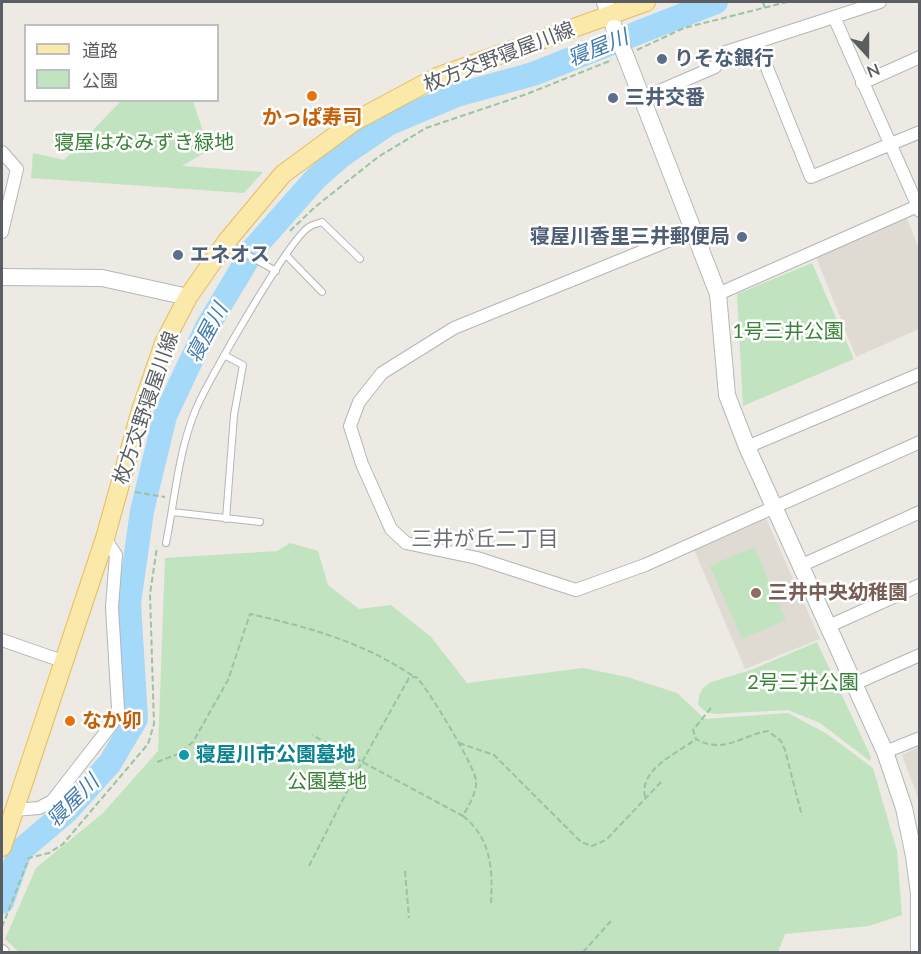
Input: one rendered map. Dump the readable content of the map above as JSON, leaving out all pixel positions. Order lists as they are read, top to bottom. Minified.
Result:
{"streets":{"main road":["枚方交野寝屋川線"]},"districts":["三井が丘二丁目"],"water":["寝屋川"],"parks":["寝屋はなみずき緑地","1号三井公園","2号三井公園","公園墓地"],"places":["りそな銀行","かっぱ寿司","三井交番","寝屋川香里三井郵便局","エネオス","三井中央幼稚園","なか卯","寝屋川市公園墓地"],"legend":["道路","公園"],"north":"bottom"}
